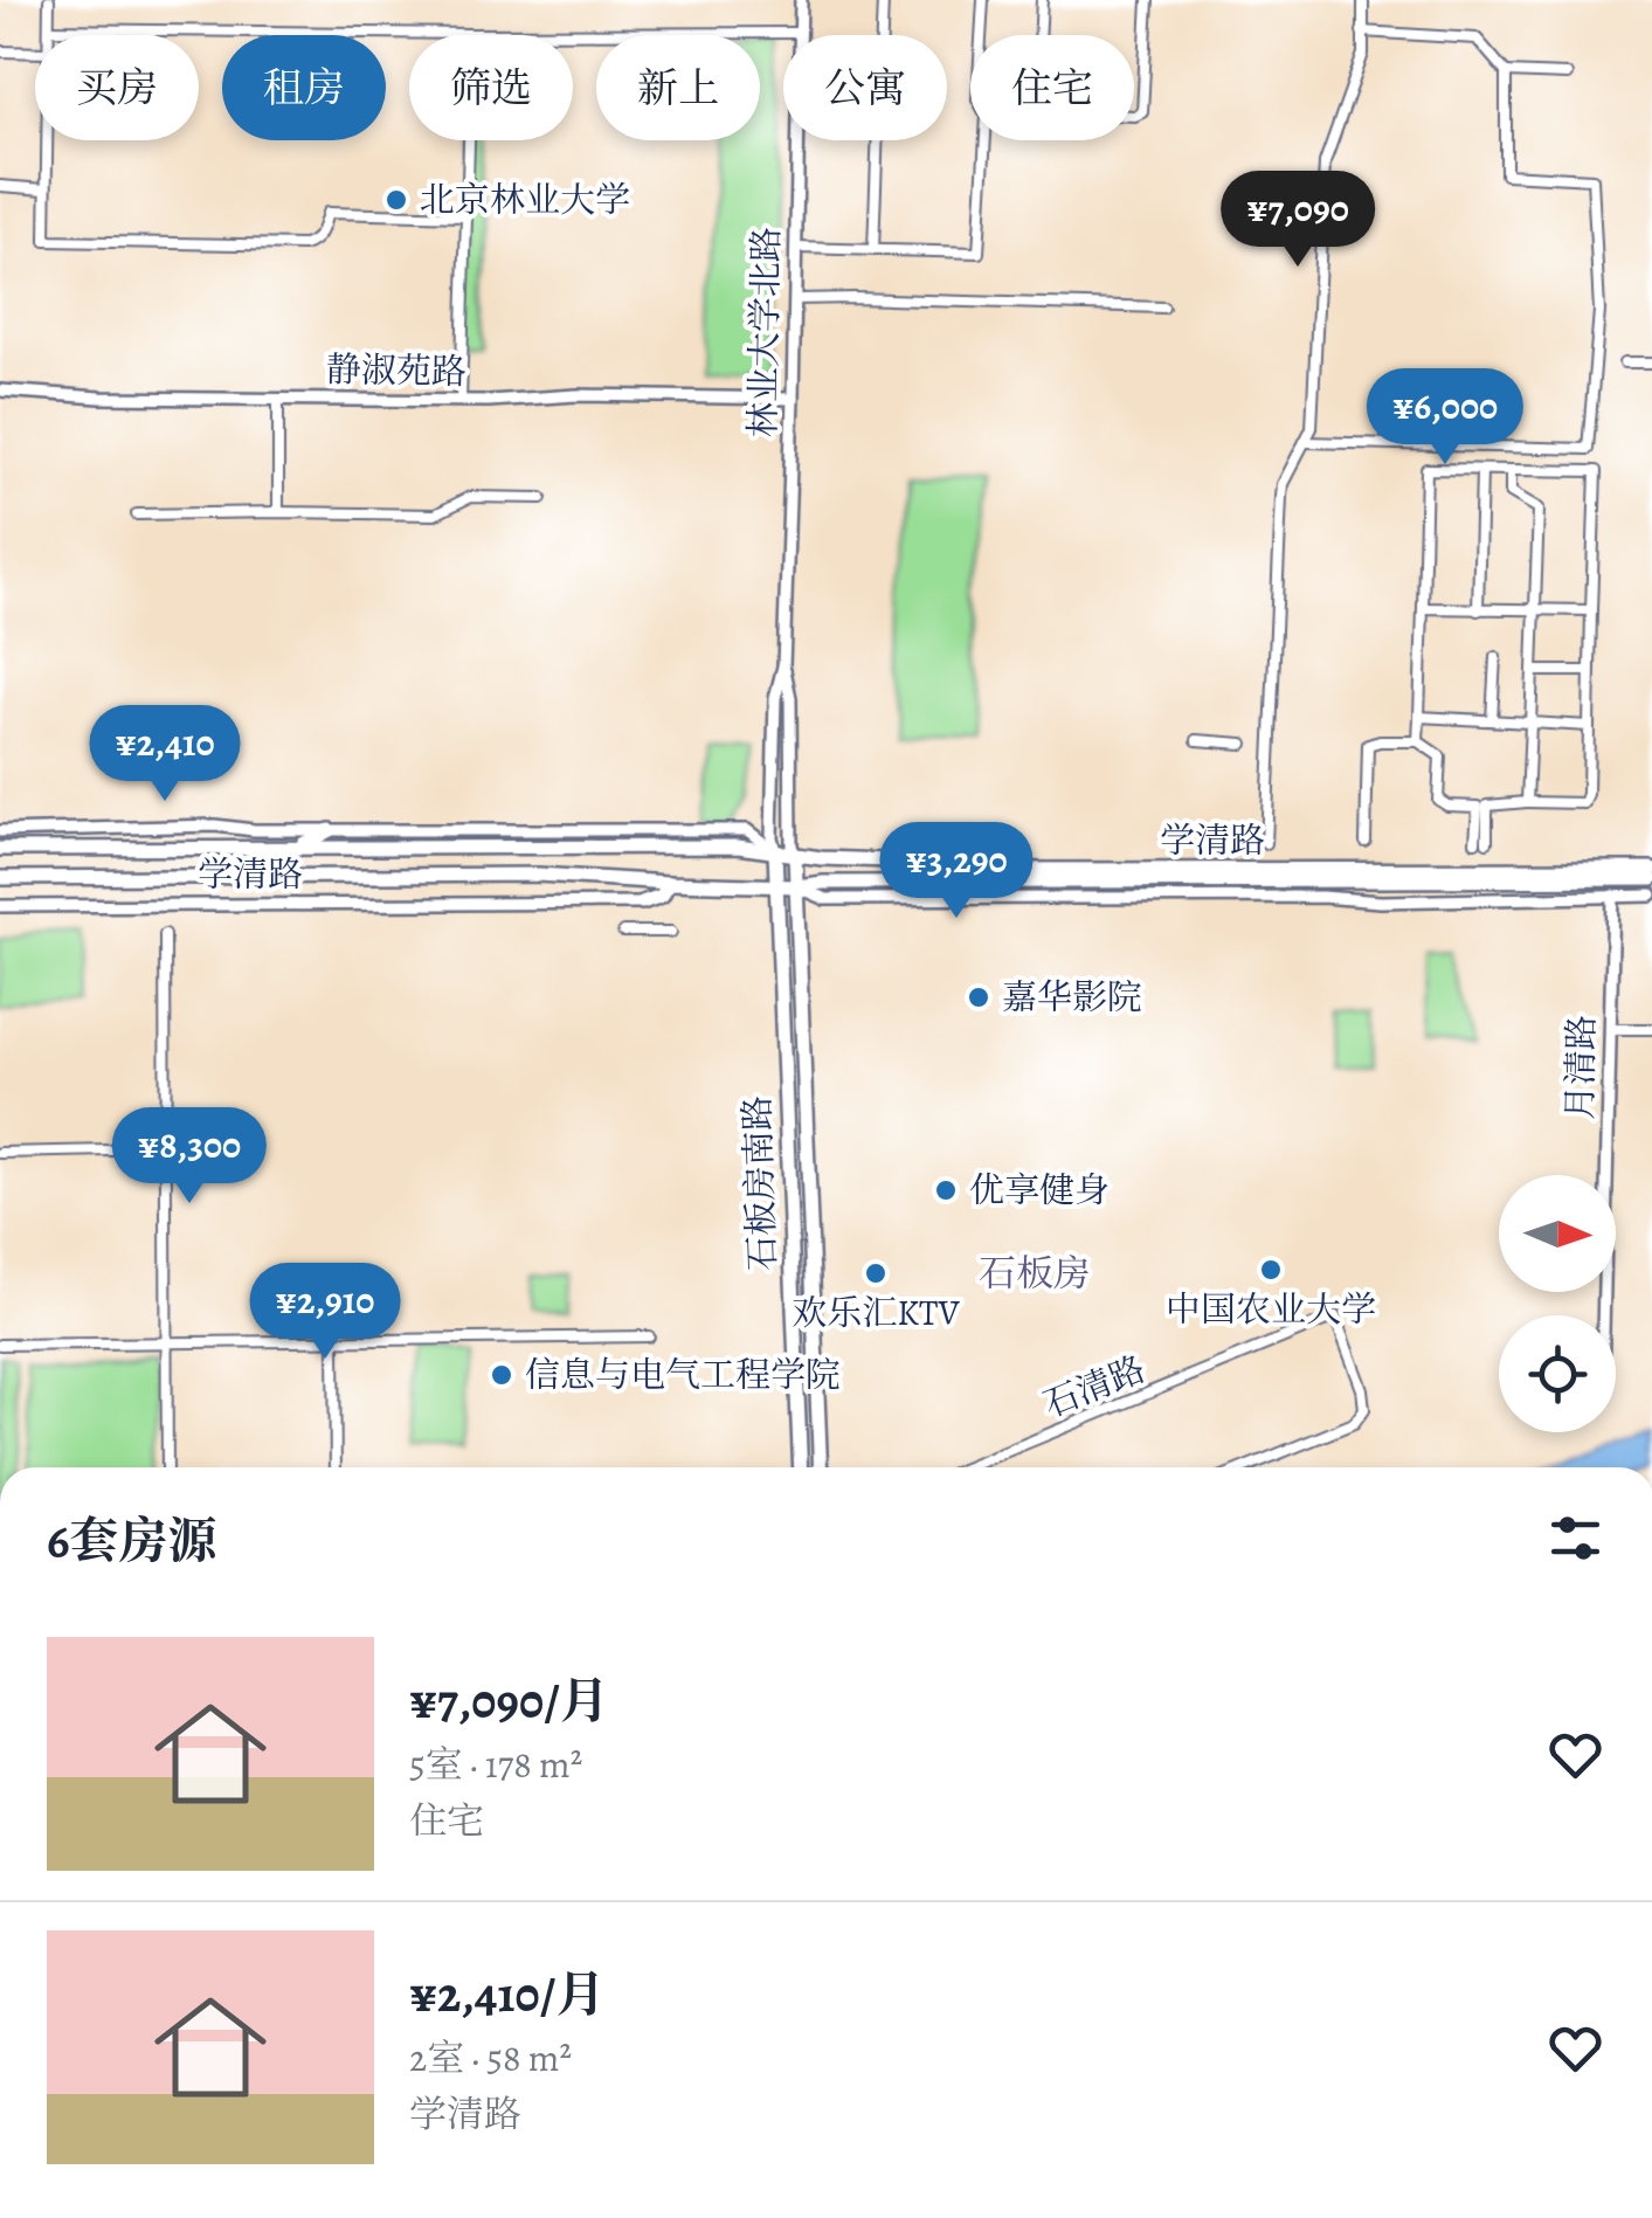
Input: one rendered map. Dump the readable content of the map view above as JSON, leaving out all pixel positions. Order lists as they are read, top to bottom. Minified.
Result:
{"streets":{"main road":["学清路","石板房南路"],"street":["林业大学北路","静淑苑路","月清路","石清路"]},"crossings":[["林业大学北路","静淑苑路"],["林业大学北路","学清路"],["林业大学北路","石板房南路"],["学清路","月清路"],["学清路","石板房南路"]],"districts":["石板房"],"places":["北京林业大学","嘉华影院","优享健身","中国农业大学","欢乐汇KTV","信息与电气工程学院"],"north":"right","page":{"chip":["买房","租房","筛选","新上","公寓","住宅"],"price":["¥7,090","¥6,000","¥2,410","¥3,290","¥8,300","¥2,910"],"heading":"6套房源","list":[{"name":"¥7,090/月","note":"5室 · 178 m² · 住宅"},{"name":"¥2,410/月","note":"2室 · 58 m² · 学清路"}]}}
